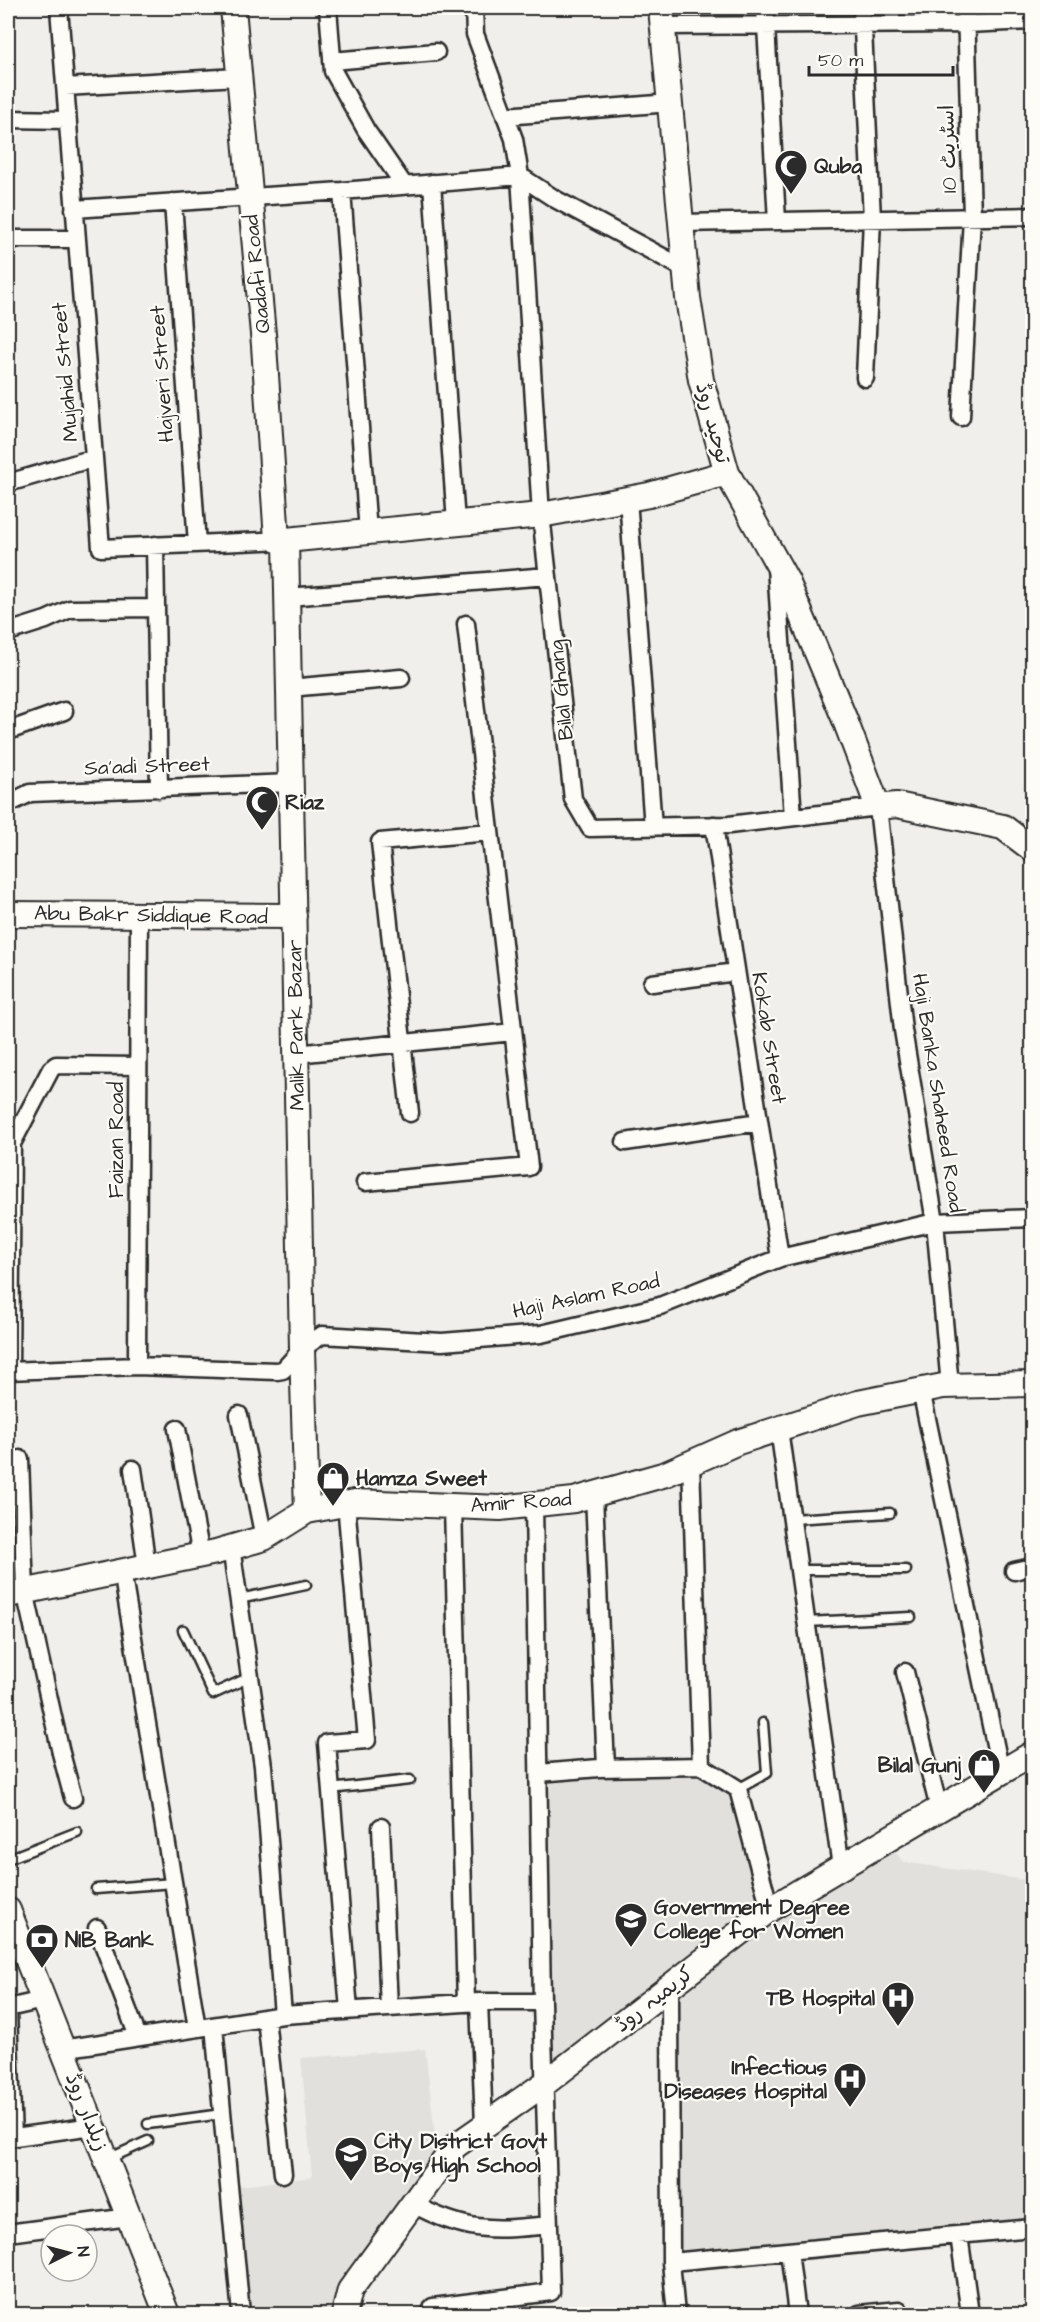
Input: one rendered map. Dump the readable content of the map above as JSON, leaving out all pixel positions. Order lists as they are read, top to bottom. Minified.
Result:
{"streets":{"street":["اسٹریٹ 10","Qadafi Road","Mujahid Street","Hajveri Street","توحید روڈ","Bilal Ghang","Sa'adi Street","Abu Bakr Siddique Road","Malik Park Bazar","Kokab Street","Haji Banka Shaheed Road","Faizan Road","Haji Aslam Road","Amir Road","کریمیہ روڈ","زیلدار روڈ"]},"crossings":[["Qadafi Road","Mujahid Street"],["Qadafi Road","Malik Park Bazar"],["Mujahid Street","Hajveri Street"],["Mujahid Street","Malik Park Bazar"],["توحید روڈ","Bilal Ghang"],["توحید روڈ","Haji Banka Shaheed Road"],["Bilal Ghang","Kokab Street"],["Bilal Ghang","Haji Banka Shaheed Road"],["Sa'adi Street","Malik Park Bazar"],["Abu Bakr Siddique Road","Malik Park Bazar"],["Abu Bakr Siddique Road","Faizan Road"],["Malik Park Bazar","Haji Aslam Road"],["Malik Park Bazar","Amir Road"],["Kokab Street","Haji Aslam Road"],["Haji Banka Shaheed Road","Haji Aslam Road"],["Haji Banka Shaheed Road","Amir Road"],["Faizan Road","Haji Aslam Road"]],"places":{"mosque":["Quba","Riaz"],"shop":["Hamza Sweet","Bilal Gunj"],"school or university":["Government Degree College for Women","City District Govt Boys High School"],"bank":["NIB Bank"],"hospital":["TB Hospital","Infectious Diseases Hospital"]},"scale_bar":"50 m","north":"right"}
